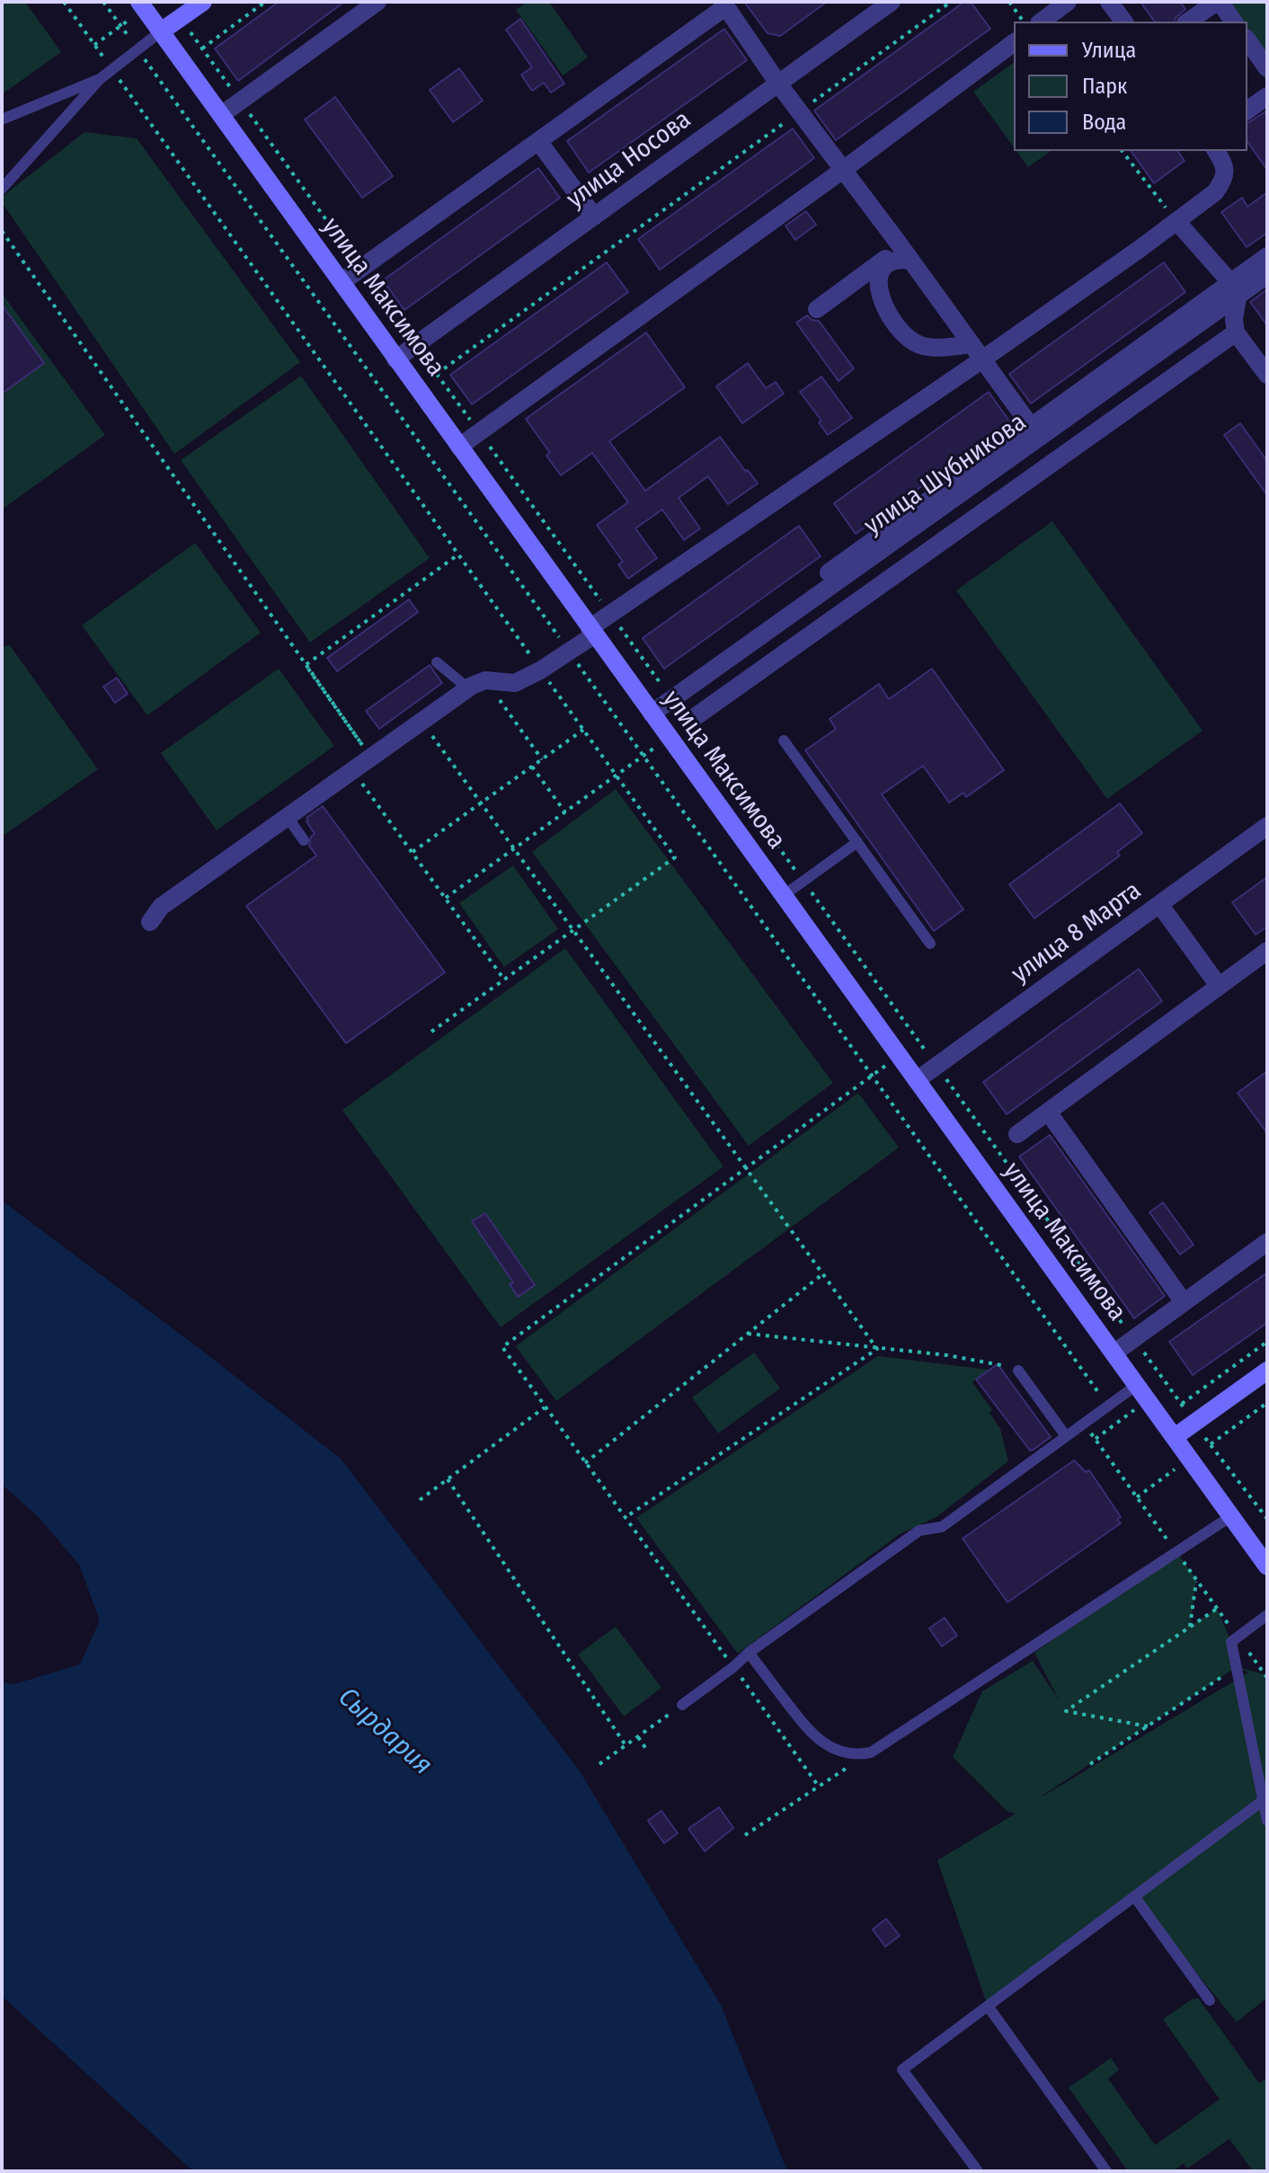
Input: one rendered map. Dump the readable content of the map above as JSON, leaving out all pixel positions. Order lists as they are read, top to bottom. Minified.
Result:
{"streets":{"street":["улица Носова","улица Максимова","улица Шубникова","улица 8 Марта"]},"crossings":[["улица Носова","улица Максимова"],["улица Максимова","улица Шубникова"],["улица Максимова","улица 8 Марта"]],"water":["Сырдария"],"legend":["Улица","Парк","Вода"]}
